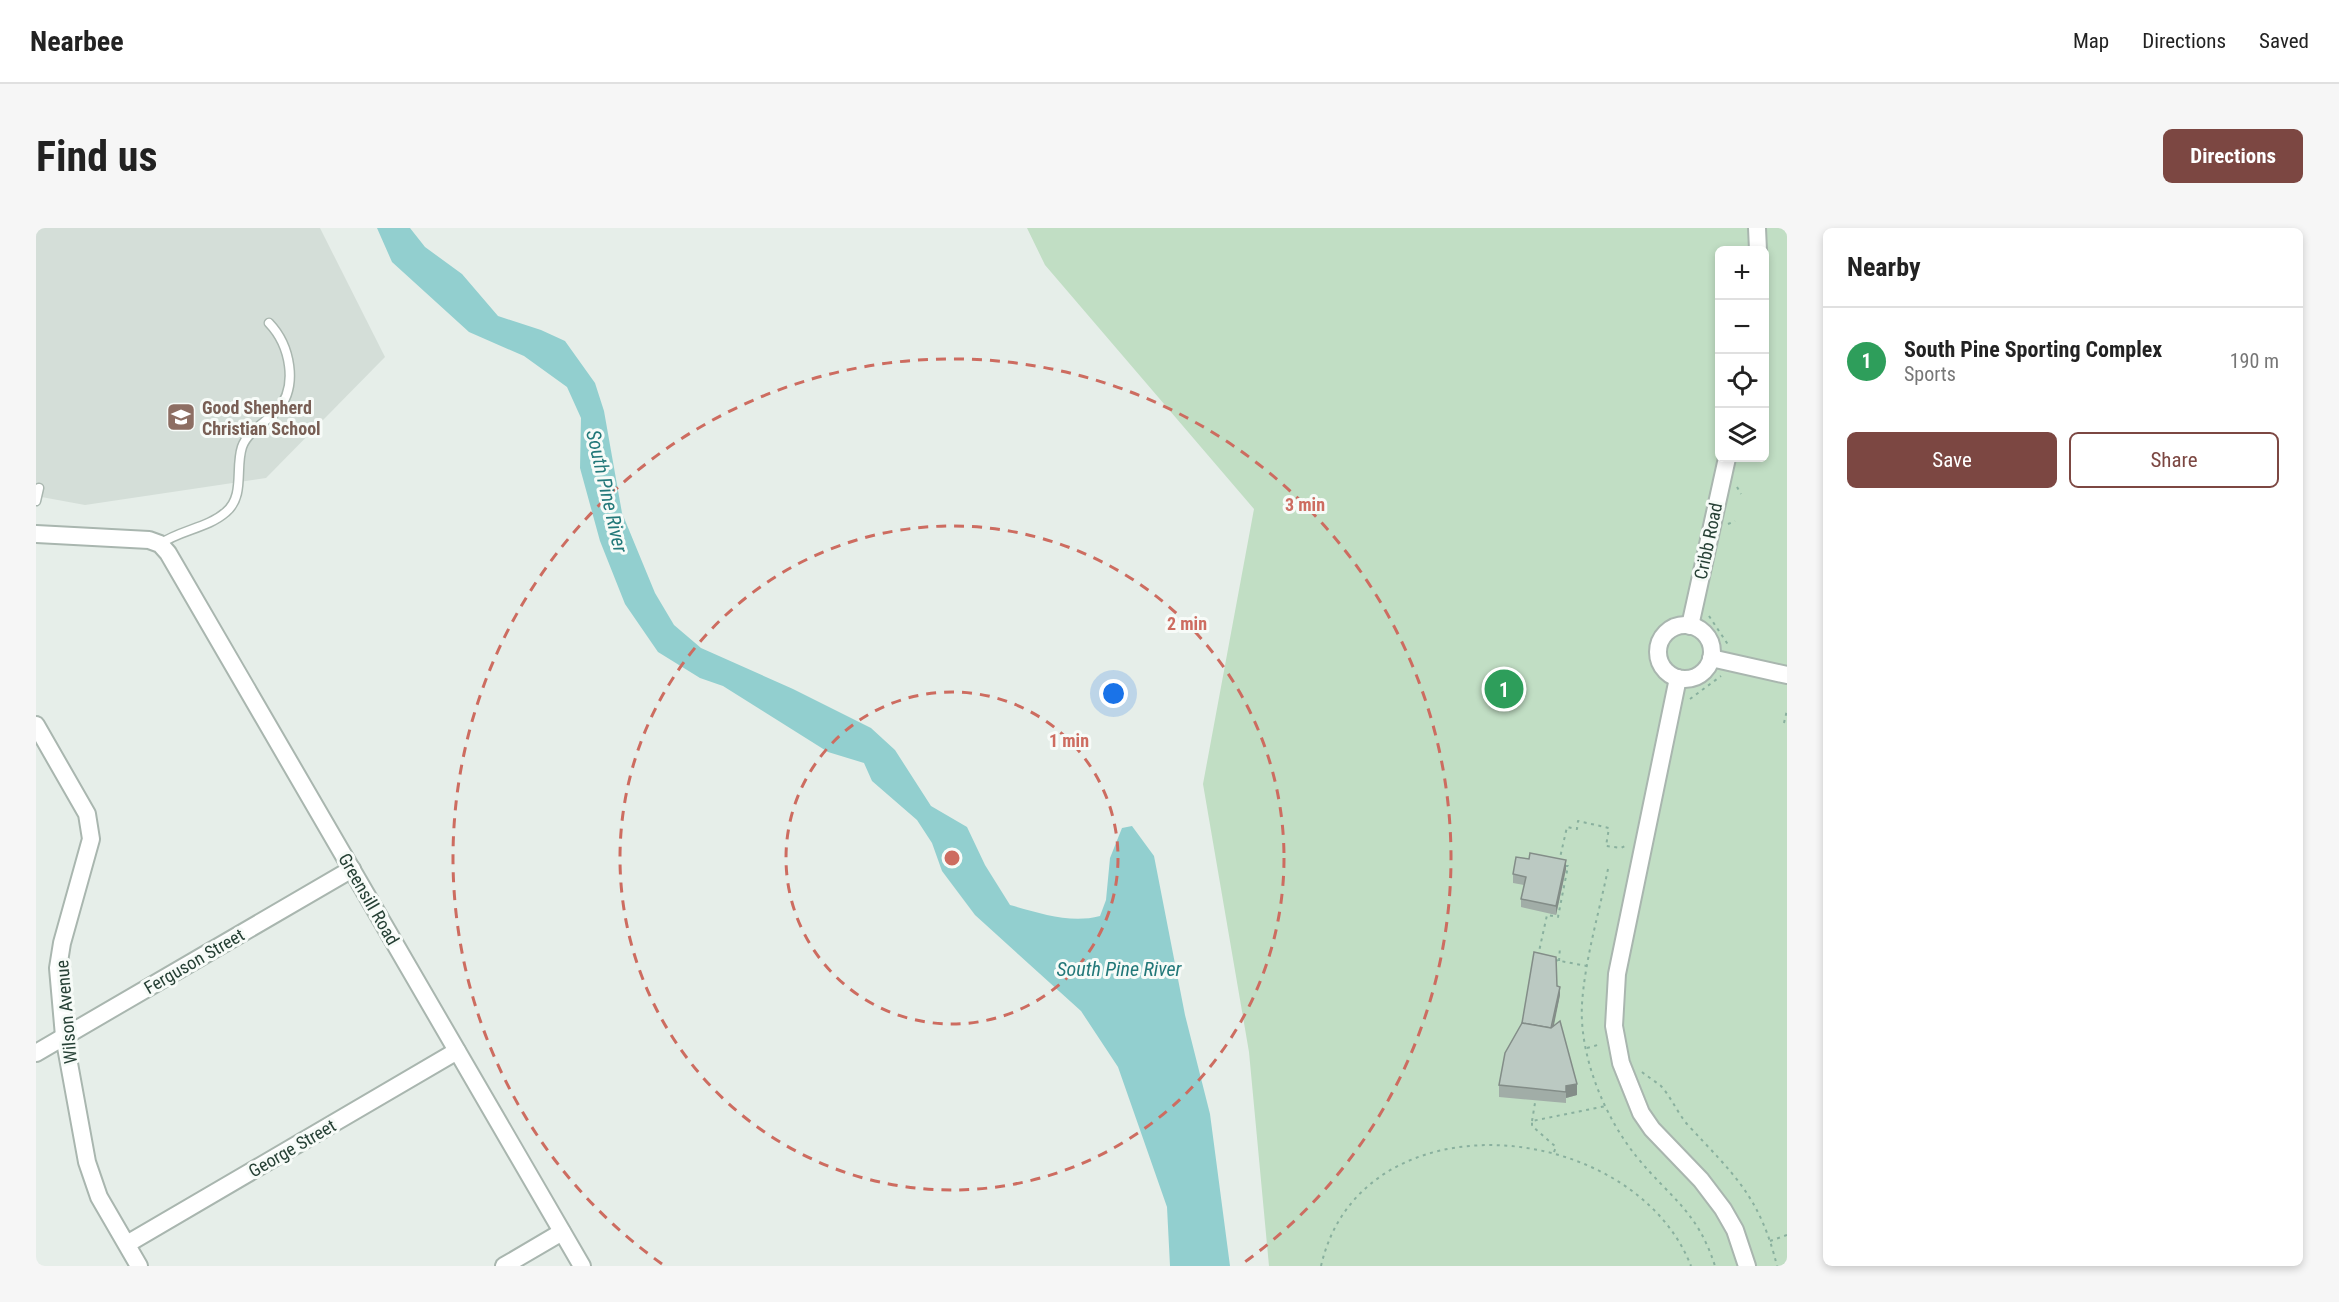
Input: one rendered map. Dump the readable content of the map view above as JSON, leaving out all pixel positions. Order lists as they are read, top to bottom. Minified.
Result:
{"streets":{"street":["Cribb Road","Greensill Road","Ferguson Street","Wilson Avenue","George Street"]},"crossings":[["Greensill Road","Ferguson Street"],["Greensill Road","George Street"],["Ferguson Street","Wilson Avenue"],["Wilson Avenue","George Street"]],"water":["South Pine River"],"places":{"school or university":["Good Shepherd Christian School"]},"page":{"header":"Nearbee","nav":["Map","Directions","Saved"],"buttons":["Directions",["Save","Share"]],"title":"Find us","heading":"Nearby","map_buttons":["+","−"],"list":[{"mark":"1","name":"South Pine Sporting Complex","note":"Sports","value":"190 m"}],"pins":"1"},"rings":["3 min","2 min","1 min"]}
